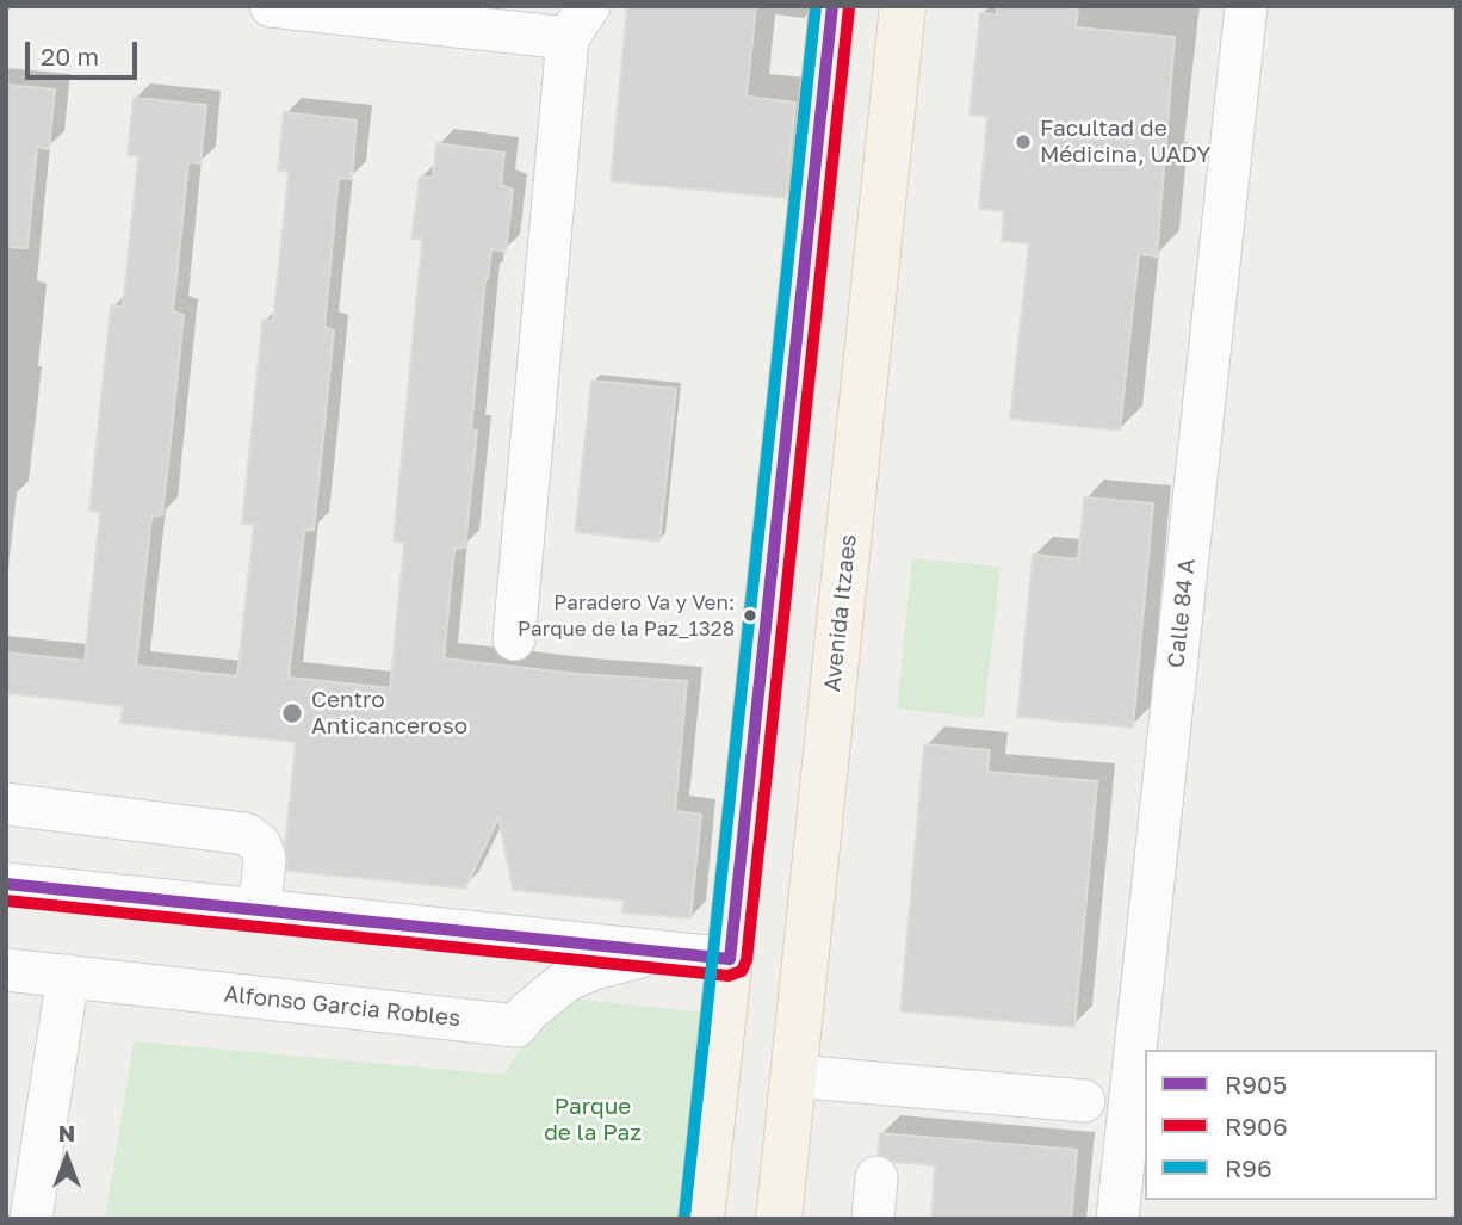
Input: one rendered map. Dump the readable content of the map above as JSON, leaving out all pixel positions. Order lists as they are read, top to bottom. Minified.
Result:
{"streets":{"main road":["Avenida Itzaes"],"street":["Calle 84 A","Alfonso Garcia Robles"]},"parks":["Parque de la Paz"],"places":["Facultad de Médicina, UADY","Paradero Va y Ven: Parque de la Paz_1328","Centro Anticanceroso"],"lines":["transit line R905","transit line R96","transit line R906"],"legend":["R905","R906","R96"],"scale_bar":"20 m","north":"top"}
